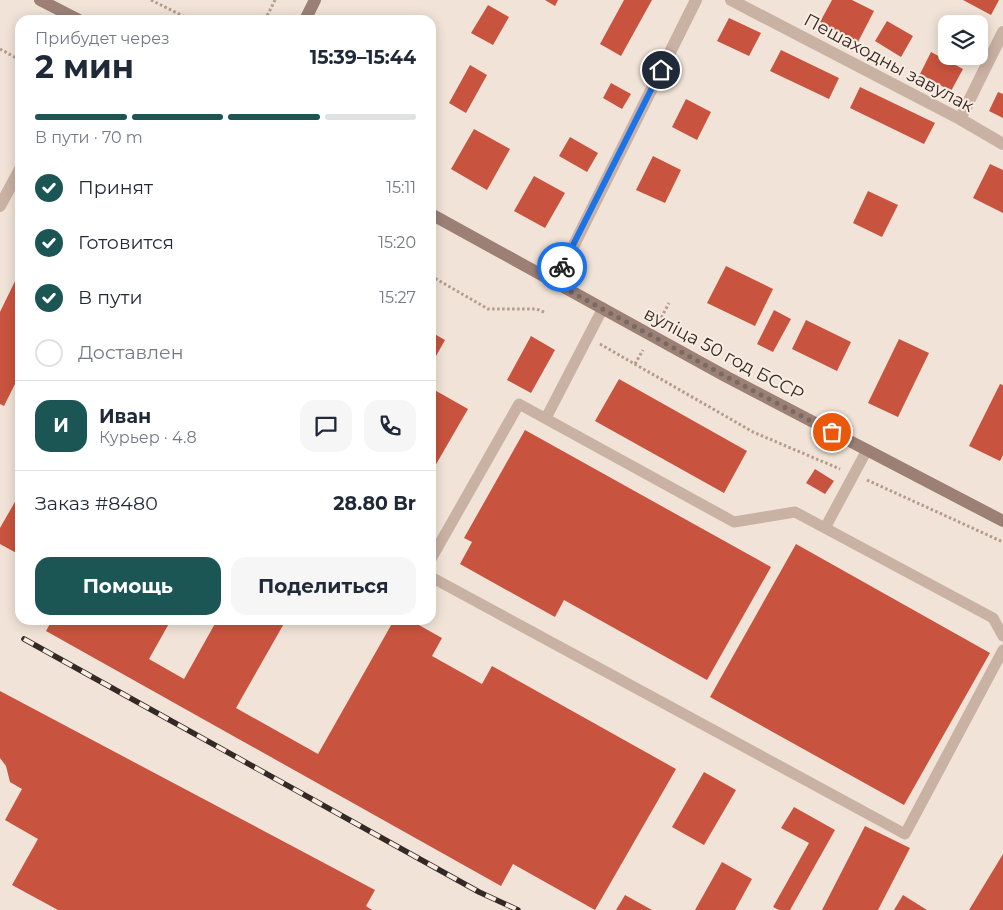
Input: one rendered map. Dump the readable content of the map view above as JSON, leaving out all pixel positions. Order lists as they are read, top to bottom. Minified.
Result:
{"streets":{"main road":["вуліца 50 год БССР"],"street":["Пешаходны завулак"]},"page":{"heading":["2 мин","Прибудет через","15:39–15:44"],"panel":["Иван","Курьер · 4.8","Заказ #8480","28.80 Br"],"bar":"В пути · 70 m","list":[["Принят","15:11"],["Готовится","15:20"],["В пути","15:27"],"Доставлен"],"round":"И","buttons":["Помощь","Поделиться"]}}
